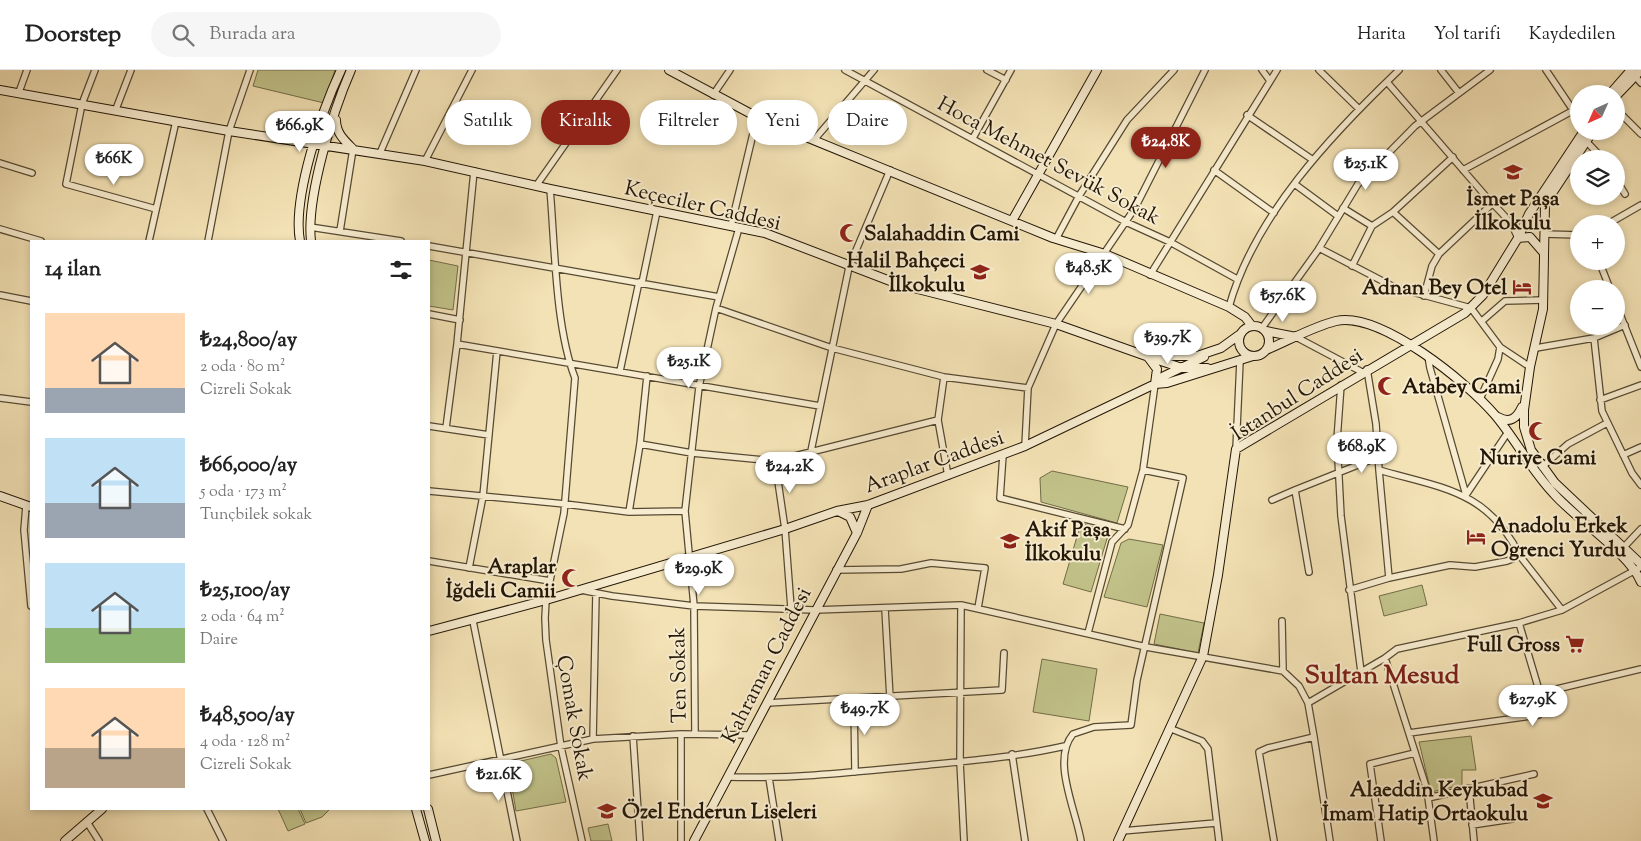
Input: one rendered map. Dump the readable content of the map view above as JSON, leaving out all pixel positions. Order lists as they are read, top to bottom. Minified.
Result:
{"streets":{"street":["Hoca Mehmet Sevük Sokak","Keçeciler Caddesi","İstanbul Caddesi","Araplar Caddesi","Kahraman Caddesi","Ten Sokak","Çomak Sokak"]},"crossings":[["Keçeciler Caddesi","Araplar Caddesi"],["Keçeciler Caddesi","Ten Sokak"],["Keçeciler Caddesi","Çomak Sokak"],["Araplar Caddesi","Kahraman Caddesi"],["Araplar Caddesi","Ten Sokak"],["Araplar Caddesi","Çomak Sokak"]],"districts":["Sultan Mesud"],"places":{"school or university":["İsmet Paşa İlkokulu","Halil Bahçeci İlkokulu","Akif Paşa İlkokulu","Alaeddin Keykubad İmam Hatip Ortaokulu","Özel Enderun Liseleri"],"mosque":["Salahaddin Cami","Atabey Cami","Nuriye Cami","Araplar İğdeli Camii"],"hotel":["Adnan Bey Otel","Anadolu Erkek Ogrenci Yurdu"],"supermarket":["Full Gross"]},"north":"bottom left","page":{"header":"Doorstep","search":"Burada ara","nav":["Harita","Yol tarifi","Kaydedilen"],"map_buttons":["+","−"],"chip":["Satılık","Kiralık","Filtreler","Yeni","Daire"],"price":["₺66.9K","₺24.8K","₺66K","₺25.1K","₺48.5K","₺57.6K","₺39.7K","₺25.1K","₺68.9K","₺24.2K","₺29.9K","₺27.9K","₺49.7K","₺21.6K"],"heading":"14 ilan","list":[{"name":"₺24,800/ay","note":"2 oda · 80 m² · Cizreli Sokak"},{"name":"₺66,000/ay","note":"5 oda · 173 m² · Tunçbilek sokak"},{"name":"₺25,100/ay","note":"2 oda · 64 m² · Daire"},{"name":"₺48,500/ay","note":"4 oda · 128 m² · Cizreli Sokak"}]}}
